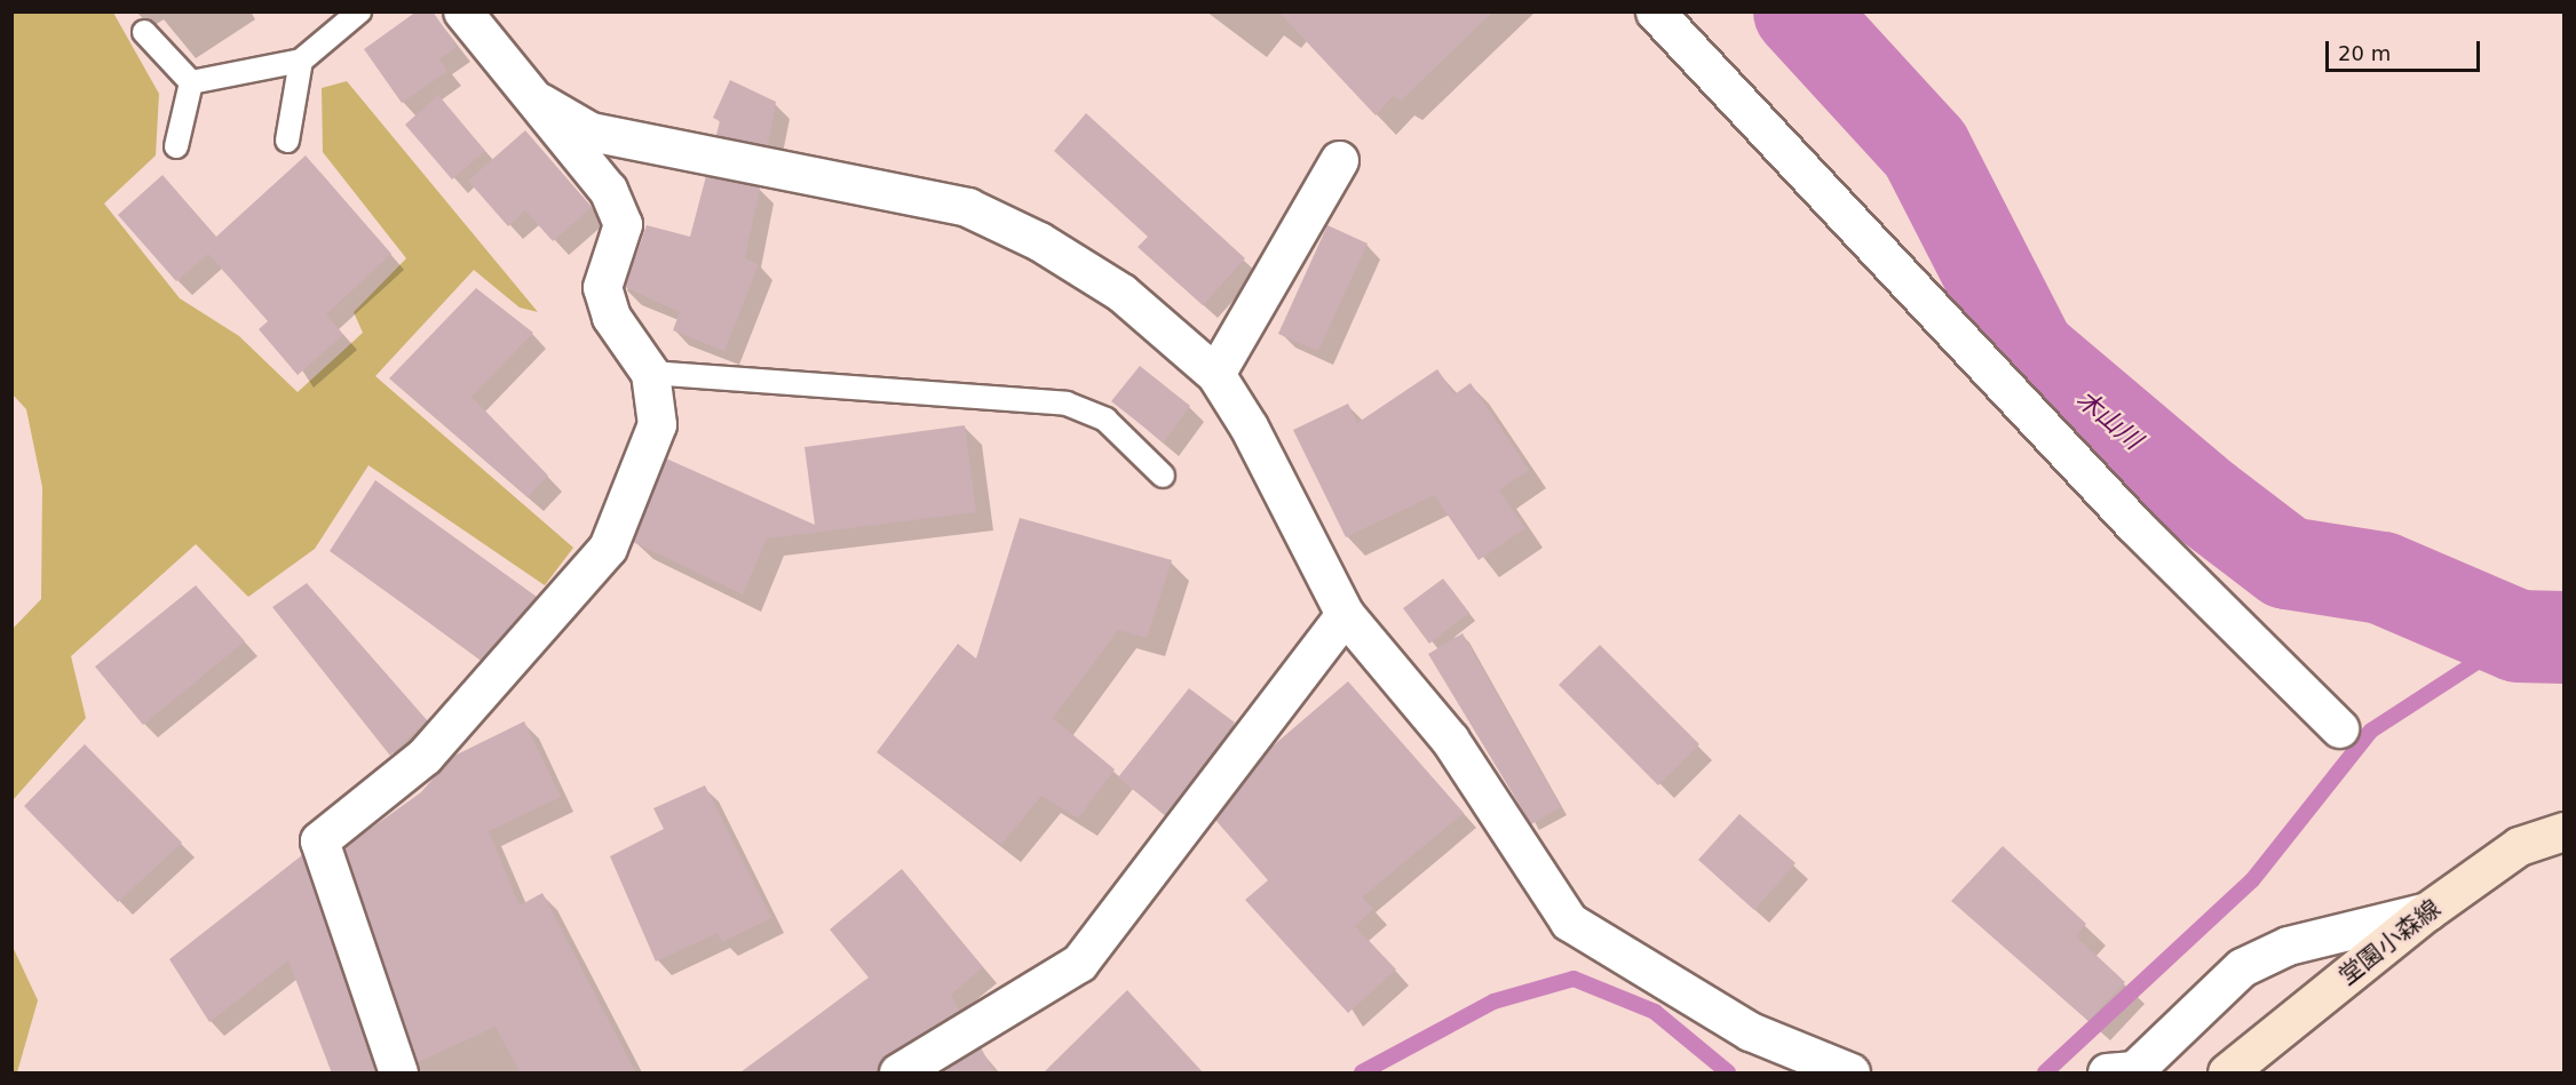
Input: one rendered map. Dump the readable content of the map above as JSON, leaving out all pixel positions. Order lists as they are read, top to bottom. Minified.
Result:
{"streets":{"main road":["堂園小森線"]},"water":["木山川"],"scale_bar":"20 m"}
